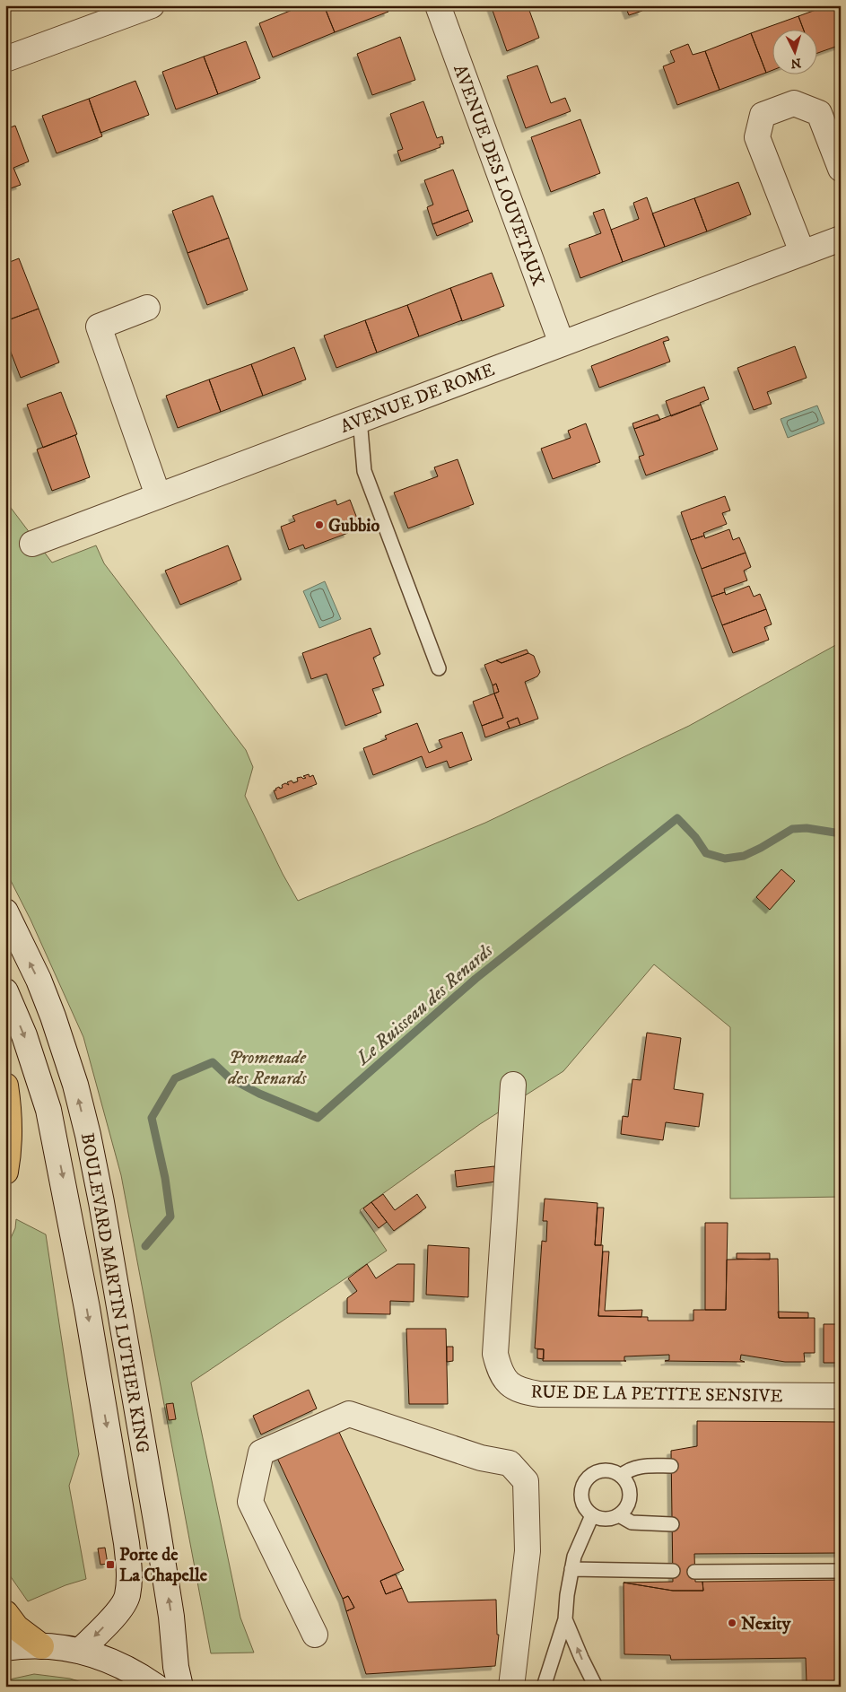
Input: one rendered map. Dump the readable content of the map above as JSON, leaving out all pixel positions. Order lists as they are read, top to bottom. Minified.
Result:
{"streets":{"street":["AVENUE DES LOUVETAUX","AVENUE DE ROME","BOULEVARD MARTIN LUTHER KING","RUE DE LA PETITE SENSIVE"]},"crossings":[["AVENUE DES LOUVETAUX","AVENUE DE ROME"]],"water":["Le Ruisseau des Renards"],"parks":["Promenade des Renards"],"places":{"other":["Gubbio","Nexity"],"transit":["Porte de La Chapelle"]},"north":"bottom"}
